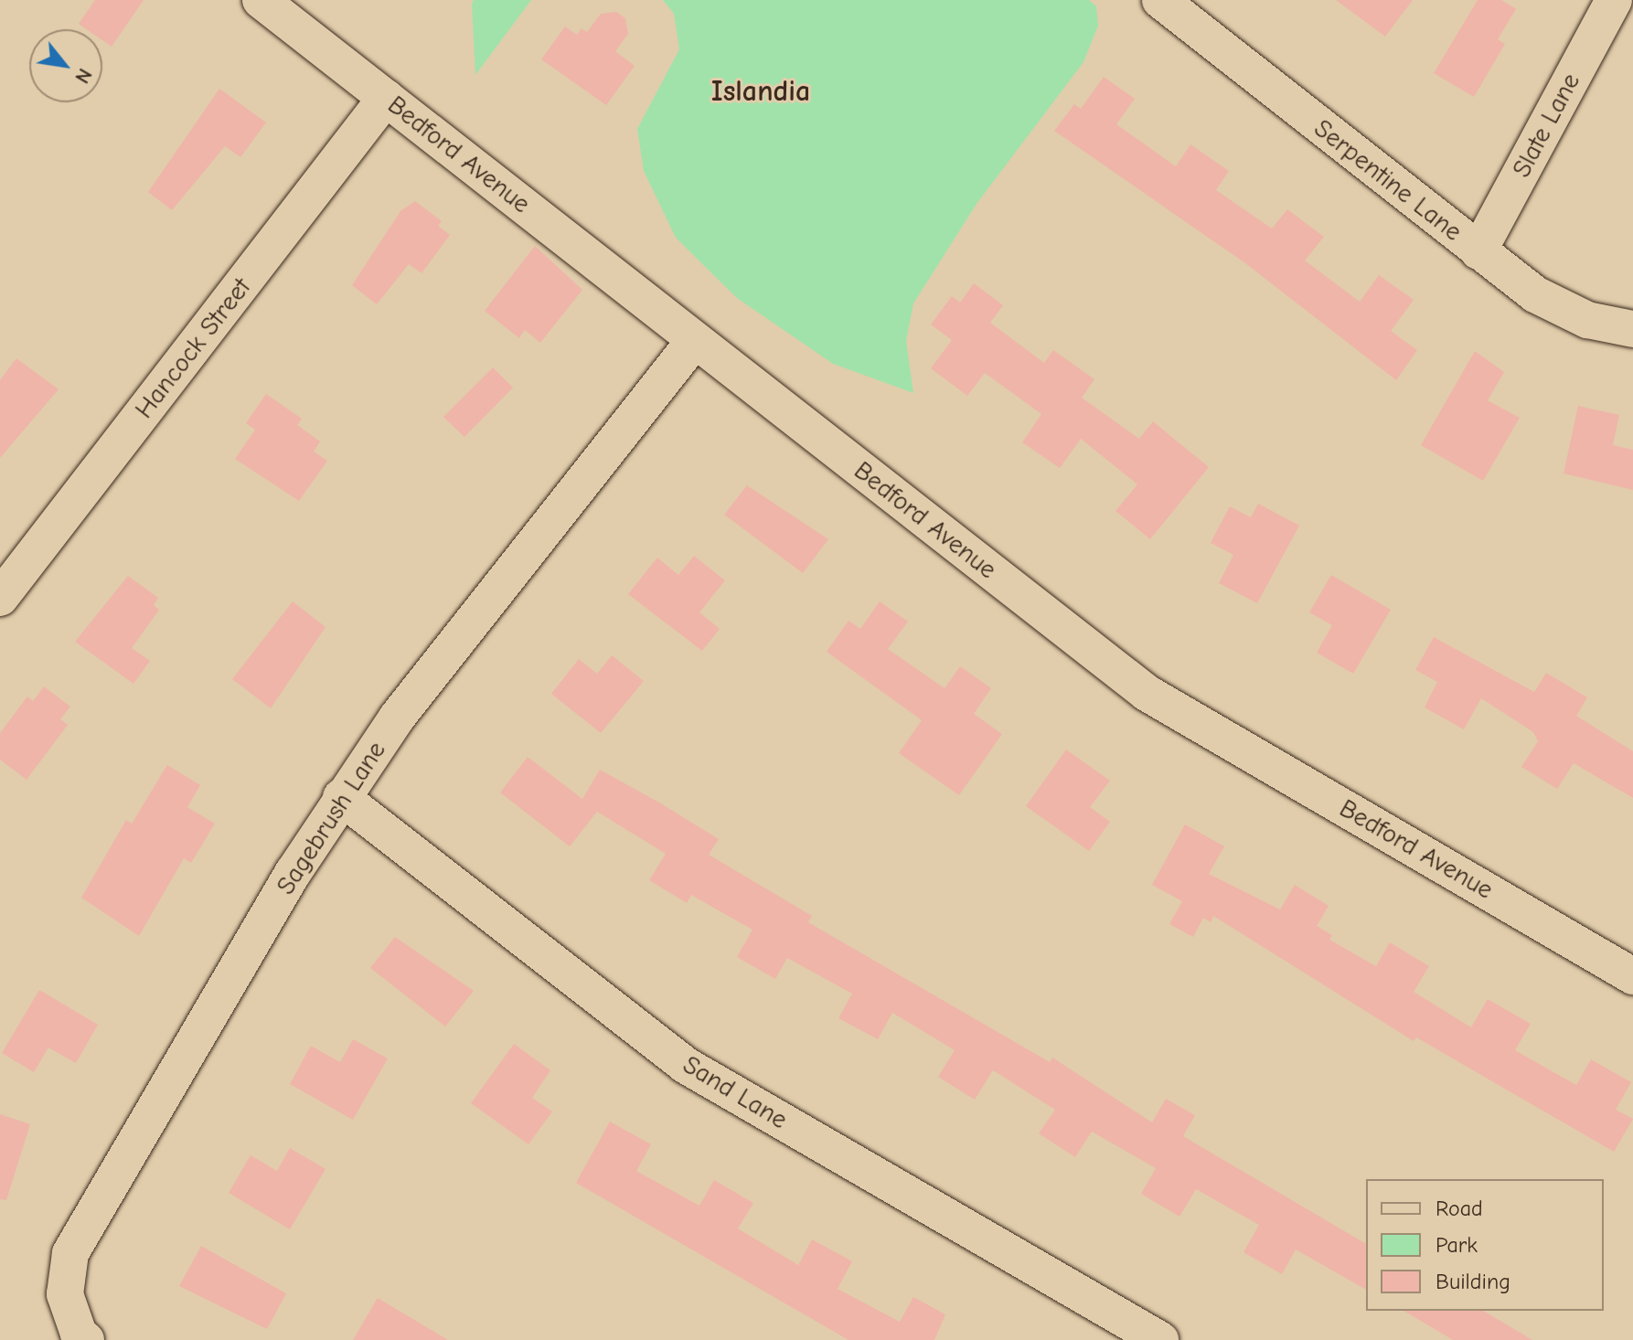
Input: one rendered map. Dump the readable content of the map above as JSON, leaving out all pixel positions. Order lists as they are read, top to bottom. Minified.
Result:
{"streets":{"street":["Slate Lane","Bedford Avenue","Serpentine Lane","Hancock Street","Sagebrush Lane","Sand Lane"]},"crossings":[["Slate Lane","Serpentine Lane"],["Bedford Avenue","Hancock Street"],["Bedford Avenue","Sagebrush Lane"],["Sagebrush Lane","Sand Lane"]],"districts":["Islandia"],"legend":["Road","Park","Building"],"north":"bottom right"}
